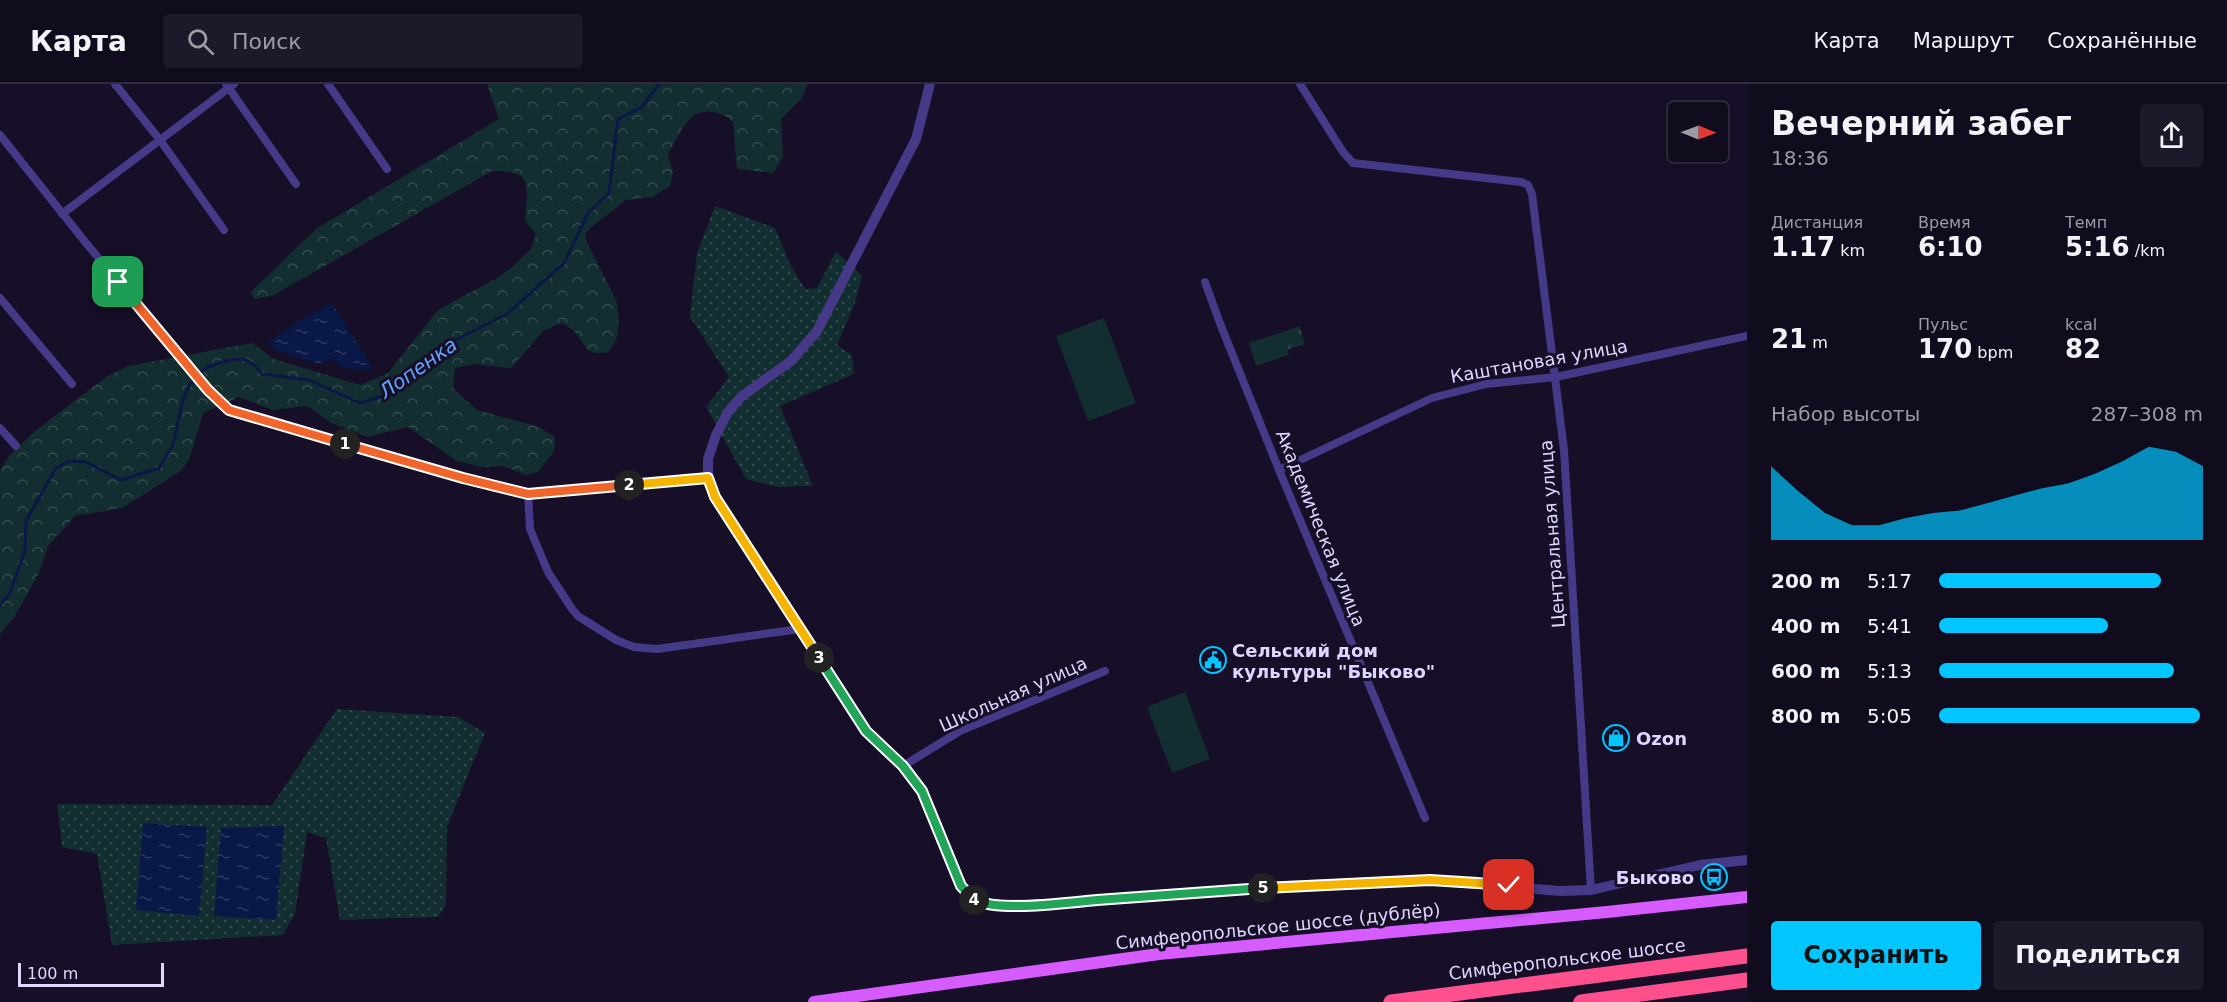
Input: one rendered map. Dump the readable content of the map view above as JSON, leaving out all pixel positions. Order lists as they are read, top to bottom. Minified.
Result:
{"streets":{"highway":["Симферопольское шоссе"],"main road":["Симферопольское шоссе (дублёр)"],"street":["Каштановая улица","Академическая улица","Центральная улица","Школьная улица"]},"crossings":[["Каштановая улица","Академическая улица"],["Каштановая улица","Центральная улица"]],"water":["Лопенка"],"places":{"public building":["Сельский дом культуры \"Быково\""],"shop":["Ozon"],"bus stop":["Быково"]},"scale_bar":"100 m","north":"right","page":{"header":"Карта","search":"Поиск","nav":["Карта","Маршрут","Сохранённые"],"heading":["Вечерний забег","18:36"],"stats":[["Дистанция","1.17 km"],["Время","6:10"],["Темп","5:16 /km"],["21 m"],["Пульс","170 bpm"],["kcal","82"]],"chart":["Набор высоты","287–308 m"],"pins":["1","2","3","5","4"],"list":[{"name":"200 m","note":"5:17"},{"name":"400 m","note":"5:41"},{"name":"600 m","note":"5:13"},{"name":"800 m","note":"5:05"}],"buttons":["Сохранить","Поделиться"],"scale":"100 m"}}
